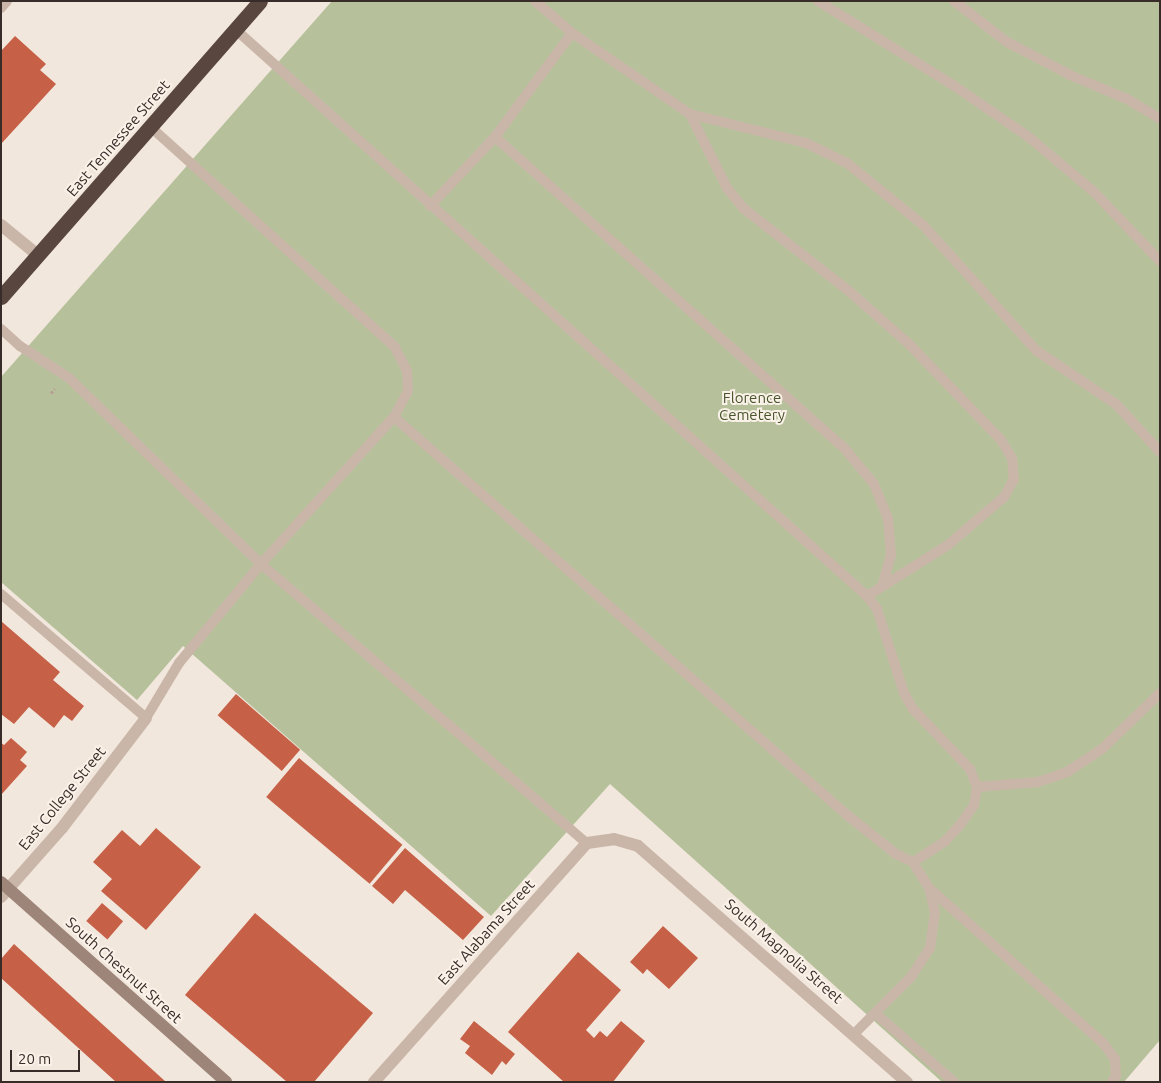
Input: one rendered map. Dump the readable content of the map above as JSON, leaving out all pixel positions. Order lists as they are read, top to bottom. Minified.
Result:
{"streets":{"highway":["East Tennessee Street"],"street":["East College Street","East Alabama Street","South Magnolia Street","South Chestnut Street"]},"crossings":[["East College Street","South Chestnut Street"],["East Alabama Street","South Magnolia Street"]],"parks":["Florence Cemetery"],"scale_bar":"20 m"}
